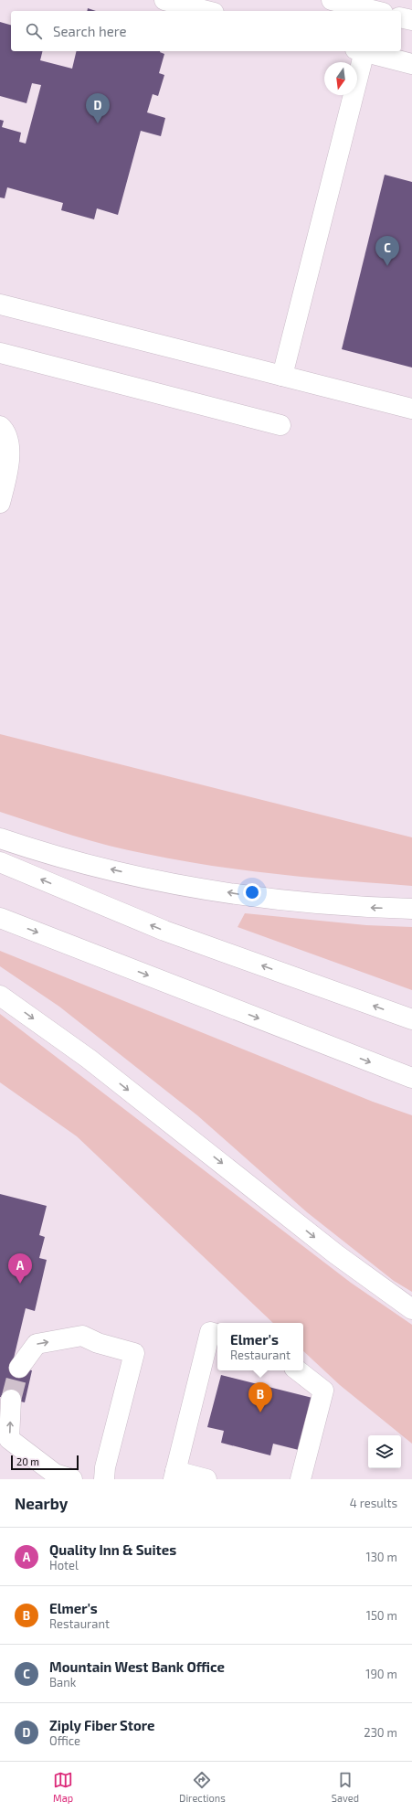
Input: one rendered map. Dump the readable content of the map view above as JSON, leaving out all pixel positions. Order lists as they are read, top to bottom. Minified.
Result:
{"scale_bar":"20 m","north":"bottom","page":{"search":"Search here","pins":["D","C","A","B"],"popup":["Elmer's","Restaurant"],"scale":"20 m","heading":["Nearby","4 results"],"list":[{"mark":"A","name":"Quality Inn & Suites","note":"Hotel","value":"130 m"},{"mark":"B","name":"Elmer's","note":"Restaurant","value":"150 m"},{"mark":"C","name":"Mountain West Bank Office","note":"Bank","value":"190 m"},{"mark":"D","name":"Ziply Fiber Store","note":"Office","value":"230 m"}],"nav":["Map","Directions","Saved"]}}
